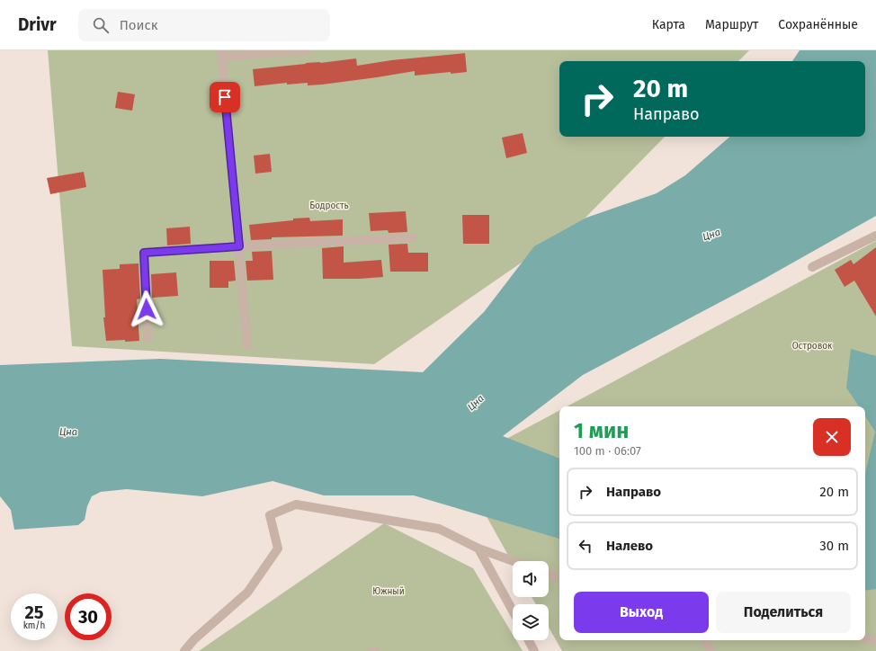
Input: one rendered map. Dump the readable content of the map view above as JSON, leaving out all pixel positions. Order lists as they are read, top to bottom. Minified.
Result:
{"water":["Цна"],"parks":["Бодрость","Островок","Южный"],"page":{"header":"Drivr","search":"Поиск","nav":["Карта","Маршрут","Сохранённые"],"turn":["20 m","Направо"],"heading":["1 мин","100 m · 06:07"],"list":[{"name":"Направо","value":"20 m"},{"name":"Налево","value":"30 m"}],"buttons":["Выход","Поделиться"],"speed":"25 km/h","limit":"30"}}
